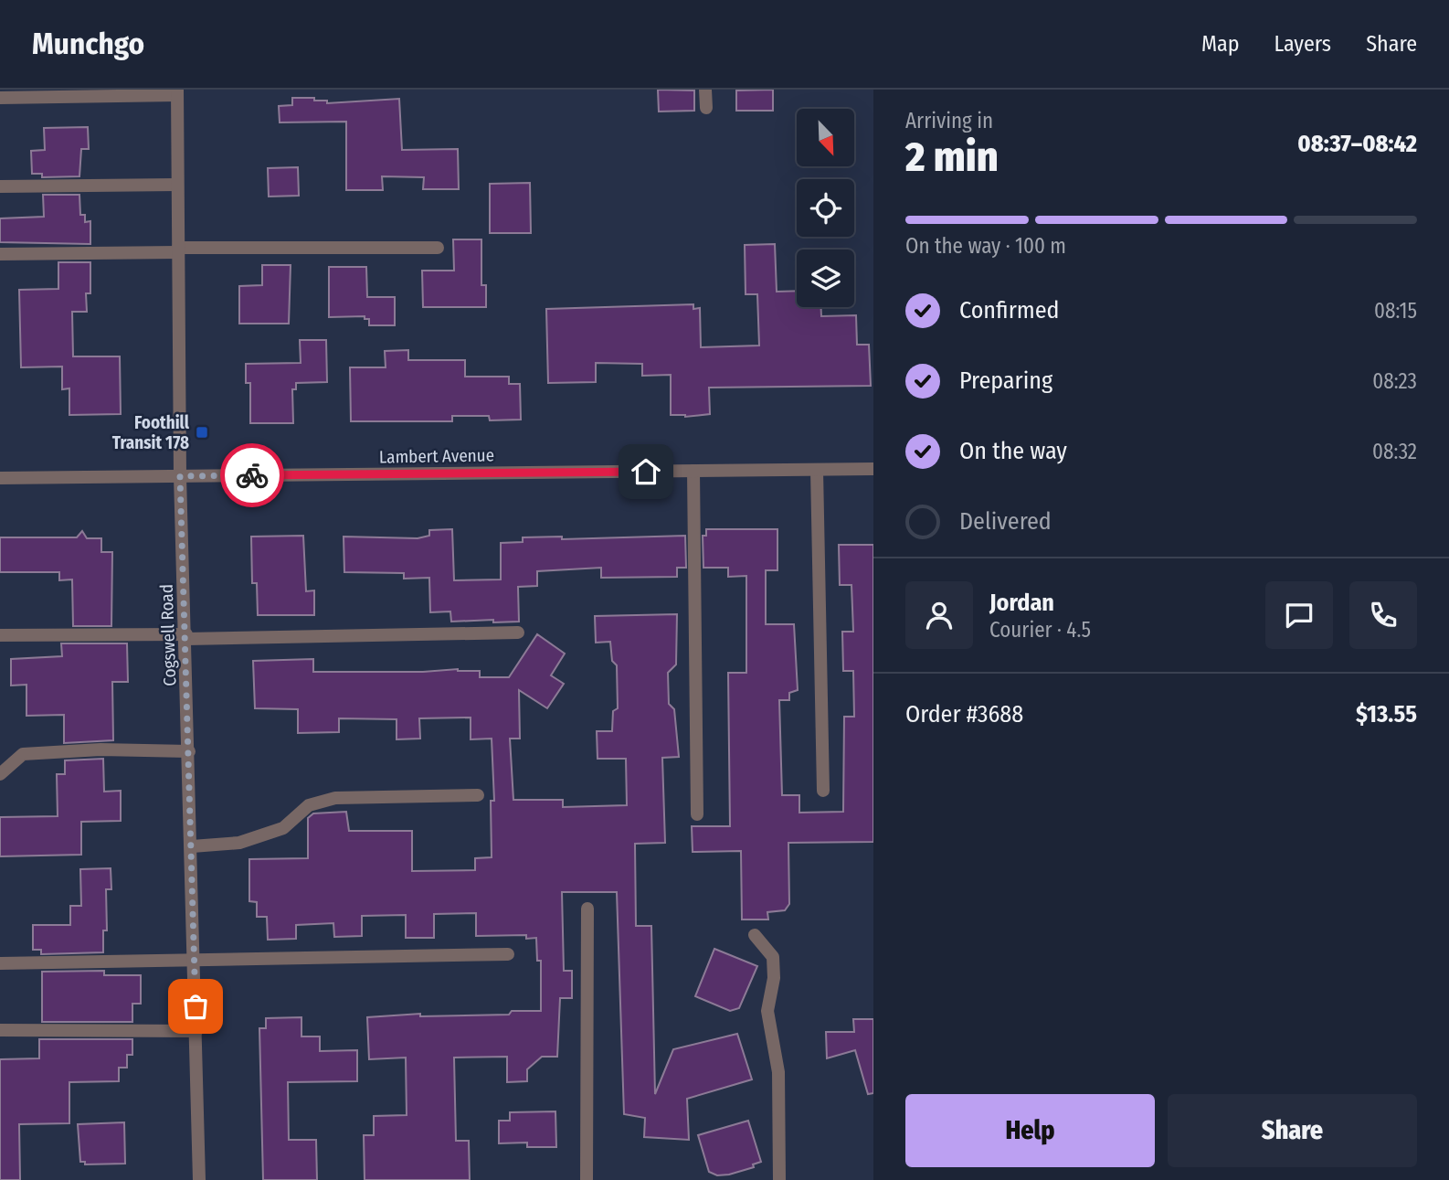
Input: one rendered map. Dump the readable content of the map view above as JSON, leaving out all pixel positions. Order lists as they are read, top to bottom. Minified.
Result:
{"streets":{"street":["Lambert Avenue","Cogswell Road"]},"crossings":[["Lambert Avenue","Cogswell Road"]],"places":{"transit":["Foothill Transit 178"]},"north":"bottom right","page":{"header":"Munchgo","nav":["Map","Layers","Share"],"heading":["2 min","Arriving in","08:37–08:42"],"panel":["Jordan","Courier · 4.5","Order #3688","$13.55"],"bar":"On the way · 100 m","list":[["Confirmed","08:15"],["Preparing","08:23"],["On the way","08:32"],"Delivered"],"buttons":["Help","Share"]}}
